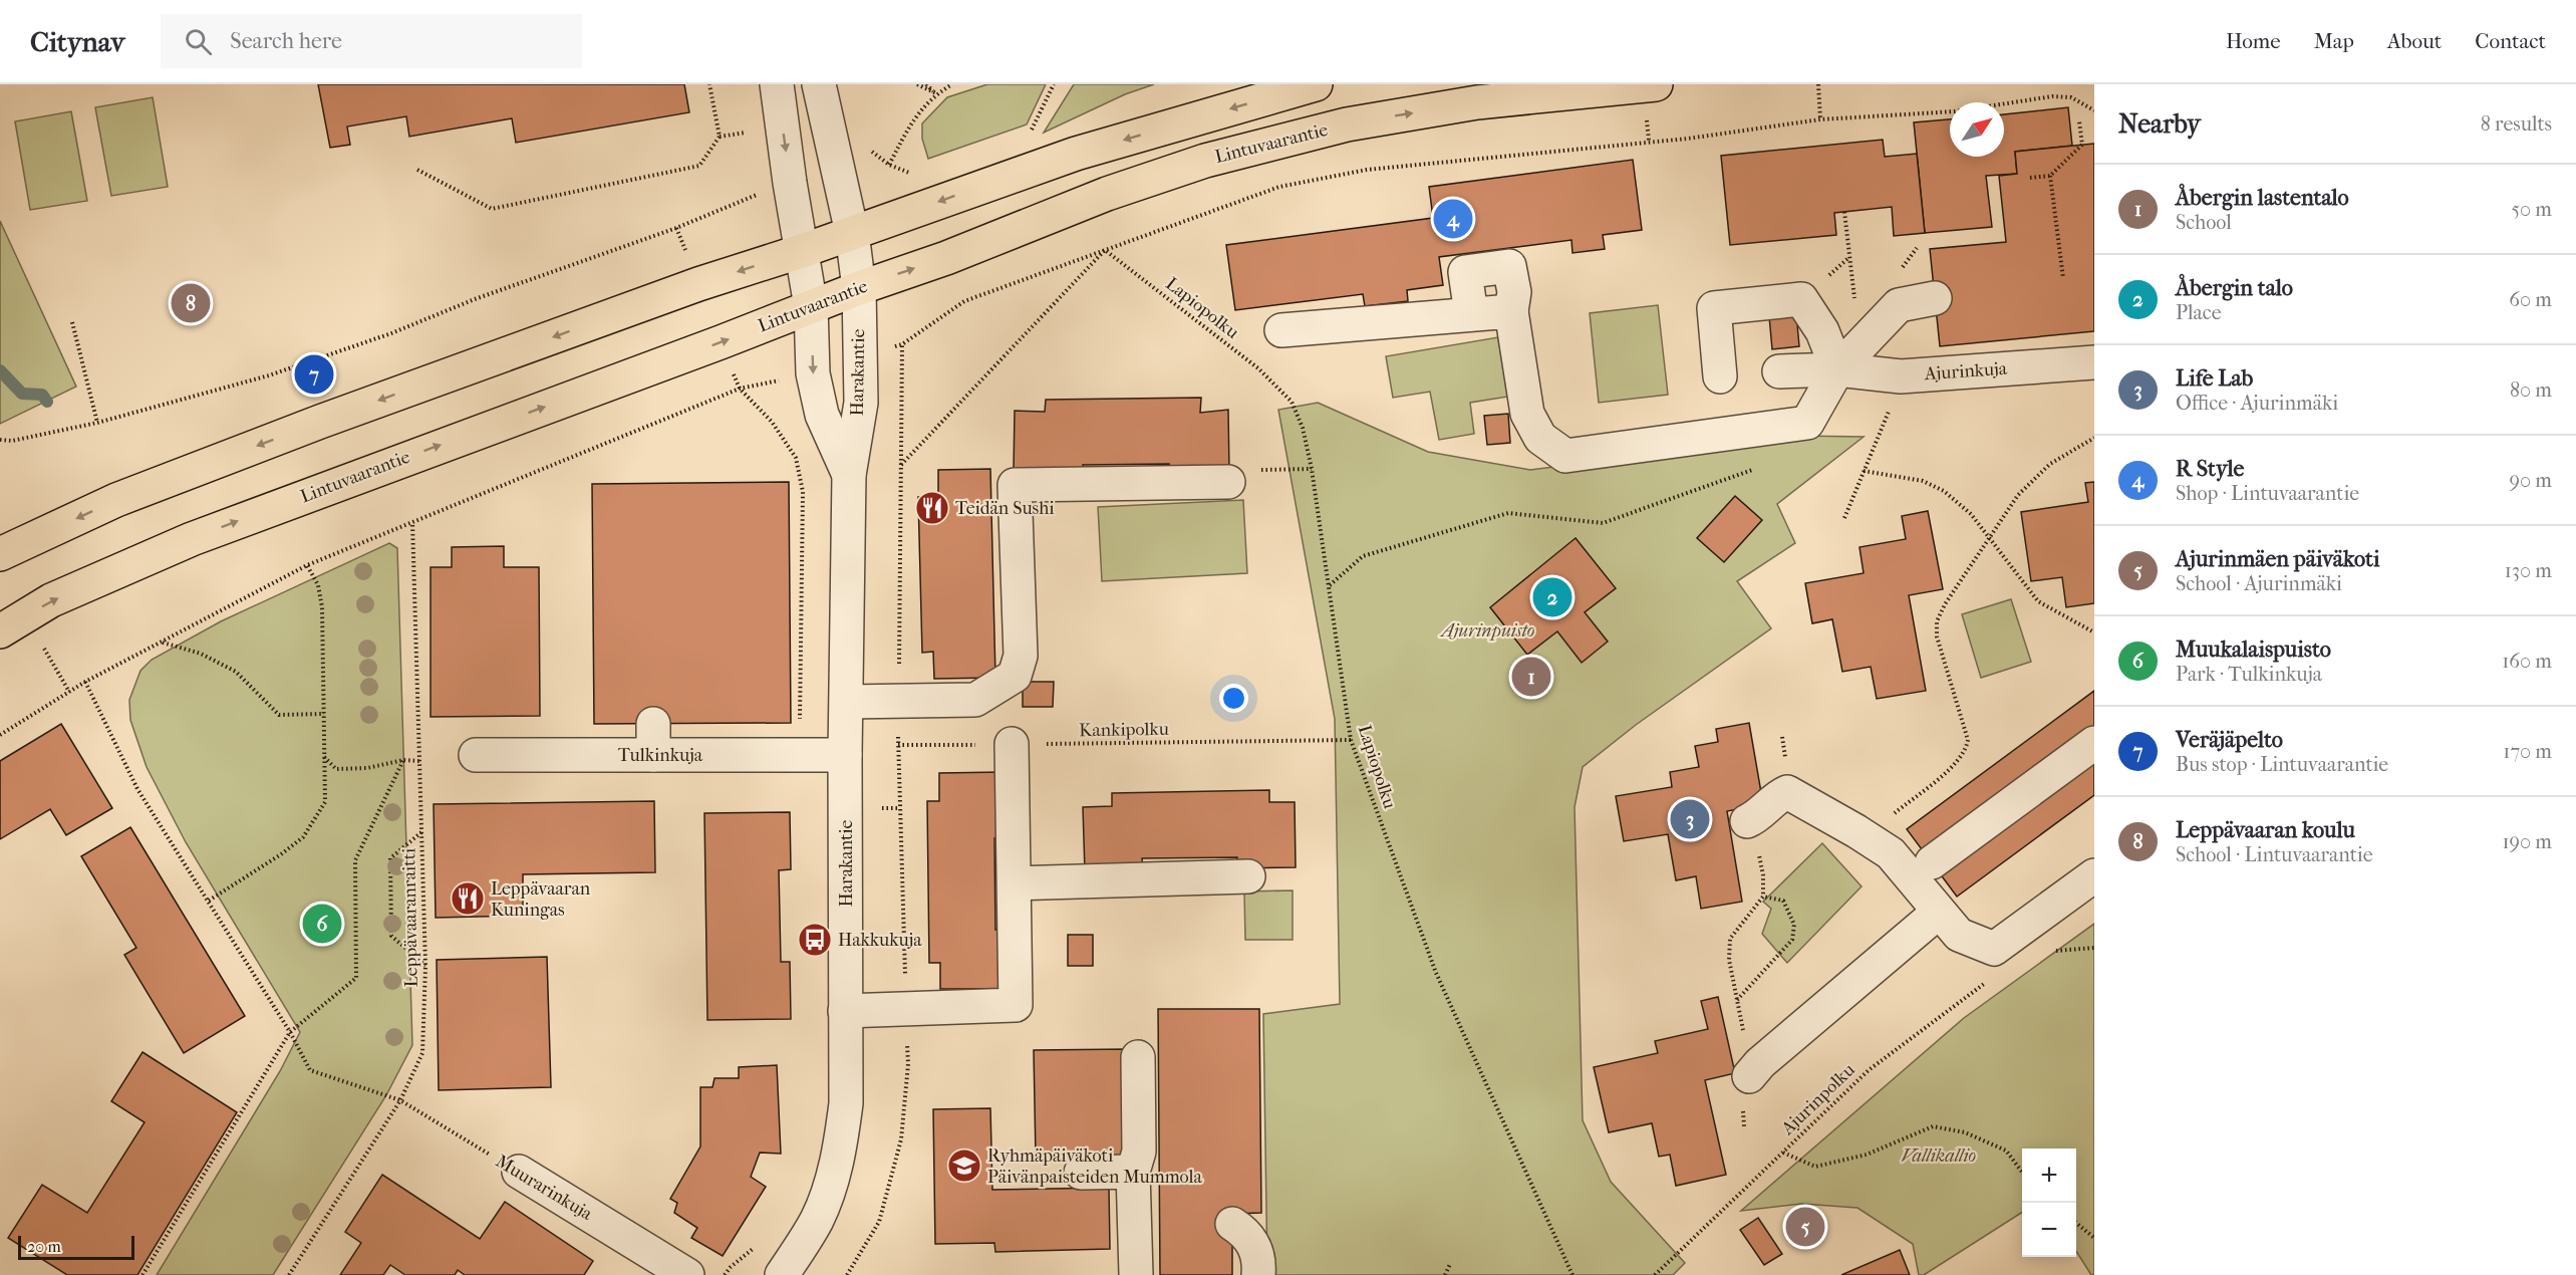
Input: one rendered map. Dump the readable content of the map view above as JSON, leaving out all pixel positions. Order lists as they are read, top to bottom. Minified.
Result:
{"streets":{"main road":["Lintuvaarantie"],"street":["Ajurinkuja","Harakantie","Tulkinkuja","Muurarinkuja"],"path":["Lapiopolku","Kankipolku","Leppävaaranraitti","Ajurinpolku"]},"crossings":[["Lintuvaarantie","Harakantie"],["Lapiopolku","Kankipolku"],["Harakantie","Tulkinkuja"],["Leppävaaranraitti","Muurarinkuja"]],"parks":["Ajurinpuisto","Vallikallio"],"places":{"restaurant":["Teidän Sushi","Leppävaaran Kuningas"],"bus stop":["Hakkukuja"],"school or university":["Ryhmäpäiväkoti Päivänpaisteiden Mummola"]},"scale_bar":"20 m","north":"top right","page":{"header":"Citynav","search":"Search here","nav":["Home","Map","About","Contact"],"heading":["Nearby","8 results"],"list":[{"mark":"1","name":"Åbergin lastentalo","note":"School","value":"50 m"},{"mark":"2","name":"Åbergin talo","note":"Place","value":"60 m"},{"mark":"3","name":"Life Lab","note":"Office · Ajurinmäki","value":"80 m"},{"mark":"4","name":"R Style","note":"Shop · Lintuvaarantie","value":"90 m"},{"mark":"5","name":"Ajurinmäen päiväkoti","note":"School · Ajurinmäki","value":"130 m"},{"mark":"6","name":"Muukalaispuisto","note":"Park · Tulkinkuja","value":"160 m"},{"mark":"7","name":"Veräjäpelto","note":"Bus stop · Lintuvaarantie","value":"170 m"},{"mark":"8","name":"Leppävaaran koulu","note":"School · Lintuvaarantie","value":"190 m"}],"pins":["4","8","7","2","1","3","6","5"],"map_buttons":["+","−"],"scale":"20 m"}}
